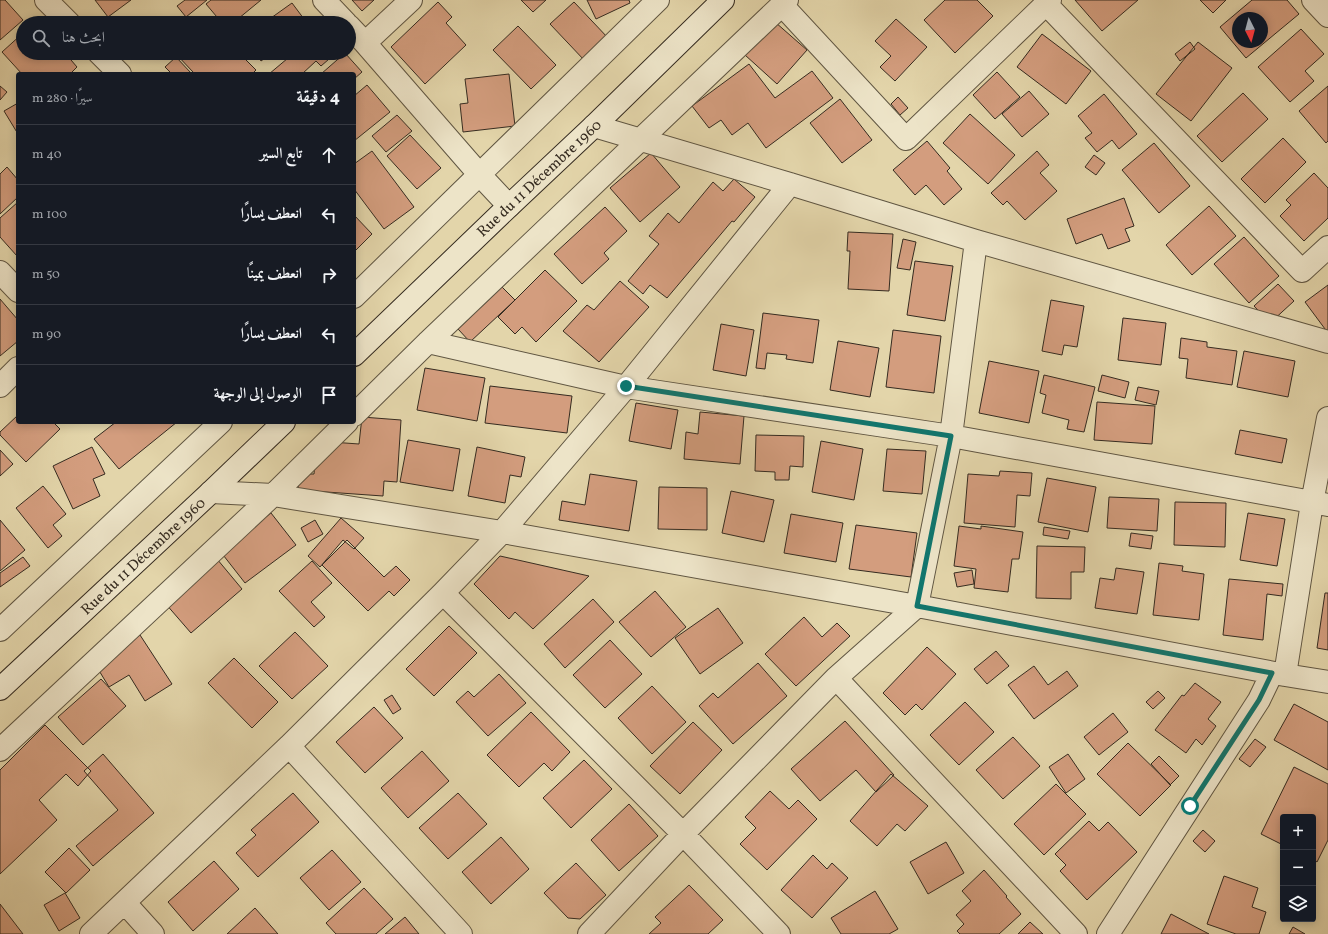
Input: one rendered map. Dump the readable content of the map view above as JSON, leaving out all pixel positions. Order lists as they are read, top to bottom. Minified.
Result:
{"streets":{"street":["Rue du 11 Décembre 1960"]},"north":"bottom","page":{"search":"ابحث هنا","heading":["4 دقيقة","سيرًا · 280 m"],"list":[["تابع السير","40 m"],["انعطف يسارًا","100 m"],["انعطف يمينًا","50 m"],["انعطف يسارًا","90 m"],"الوصول إلى الوجهة"],"map_buttons":["+","−"]}}
